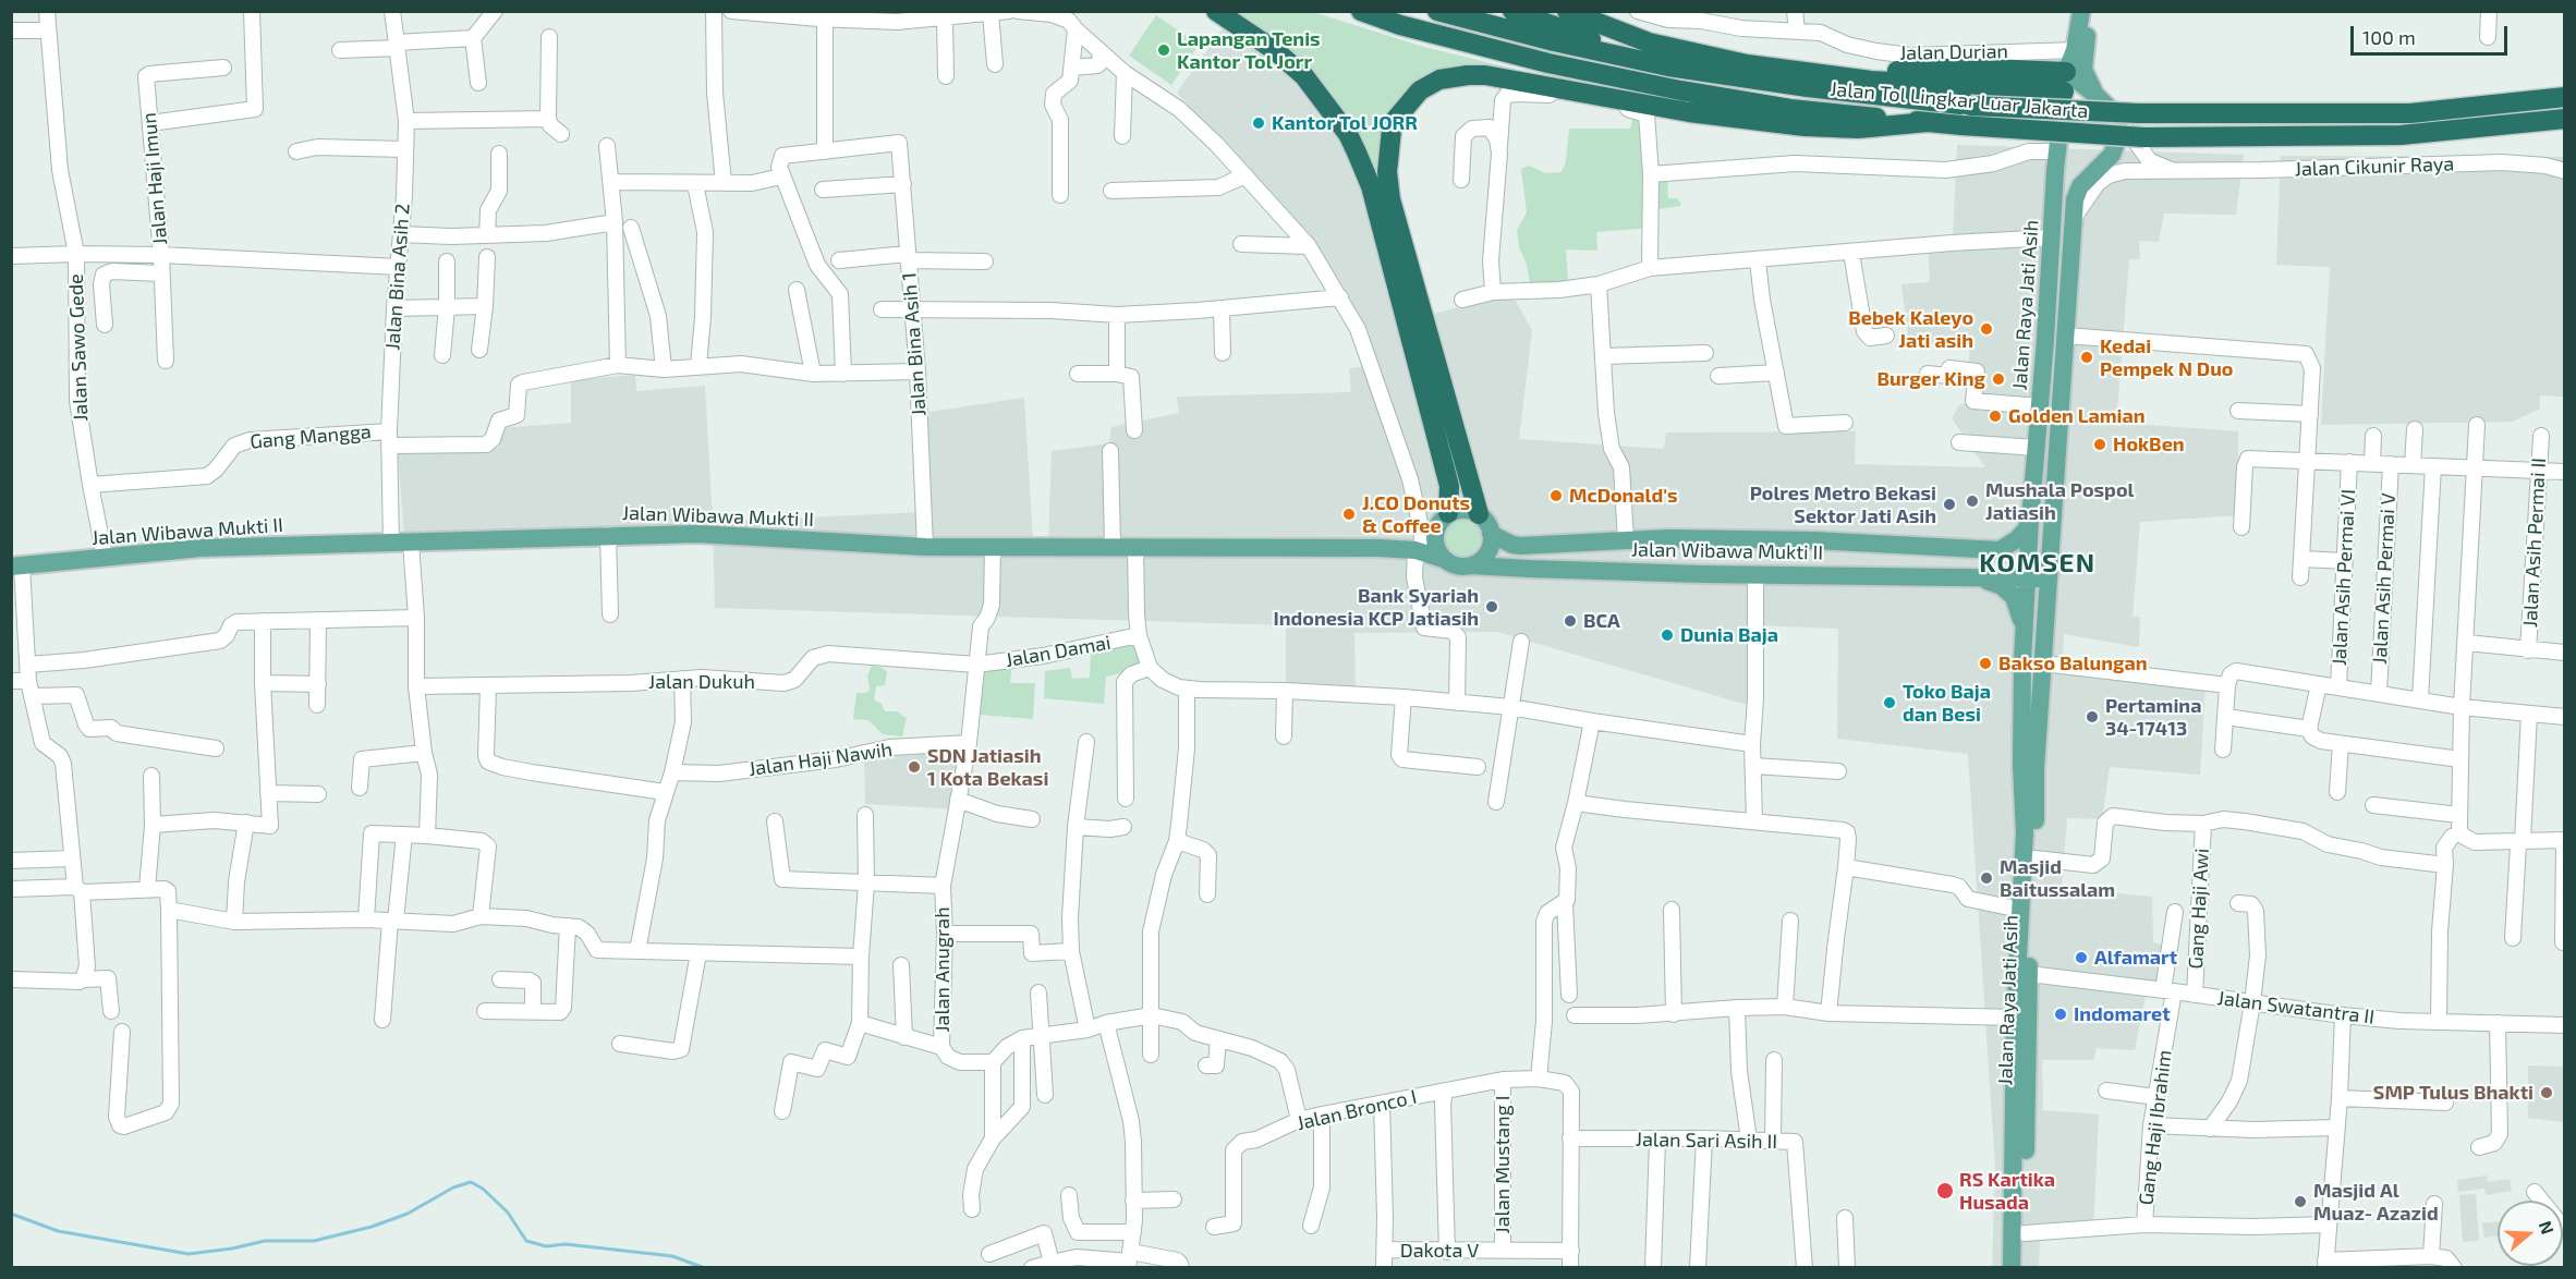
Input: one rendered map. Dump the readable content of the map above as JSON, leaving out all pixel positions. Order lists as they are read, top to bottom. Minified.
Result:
{"streets":{"highway":["Jalan Tol Lingkar Luar Jakarta"],"main road":["Jalan Raya Jati Asih","Jalan Wibawa Mukti II"],"street":["Jalan Durian","Jalan Cikunir Raya","Jalan Haji Imun","Jalan Bina Asih 2","Jalan Bina Asih 1","Jalan Sawo Gede","Gang Mangga","Jalan Asih Permai II","Jalan Asih Permai VI","Jalan Asih Permai V","Jalan Damai","Jalan Dukuh","Jalan Haji Nawih","Gang Haji Awi","Jalan Anugrah","Jalan Swatantra II","Jalan Bronco I","Gang Haji Ibrahim","Jalan Sari Asih II","Jalan Mustang I","Dakota V"]},"crossings":[["Jalan Durian","Jalan Raya Jati Asih"],["Jalan Tol Lingkar Luar Jakarta","Jalan Raya Jati Asih"],["Jalan Cikunir Raya","Jalan Raya Jati Asih"],["Jalan Bina Asih 2","Gang Mangga"],["Jalan Bina Asih 2","Jalan Wibawa Mukti II"],["Jalan Raya Jati Asih","Jalan Wibawa Mukti II"],["Jalan Raya Jati Asih","Jalan Swatantra II"],["Jalan Bina Asih 1","Jalan Wibawa Mukti II"],["Jalan Sawo Gede","Gang Mangga"],["Jalan Sawo Gede","Jalan Wibawa Mukti II"],["Jalan Wibawa Mukti II","Jalan Anugrah"],["Jalan Asih Permai VI","Jalan Asih Permai V"],["Jalan Damai","Jalan Dukuh"],["Jalan Damai","Jalan Anugrah"],["Jalan Dukuh","Jalan Anugrah"],["Jalan Haji Nawih","Jalan Anugrah"],["Gang Haji Awi","Jalan Swatantra II"],["Jalan Swatantra II","Gang Haji Ibrahim"],["Jalan Bronco I","Jalan Sari Asih II"],["Jalan Bronco I","Jalan Mustang I"],["Jalan Mustang I","Dakota V"]],"districts":["KOMSEN"],"places":["Lapangan Tenis Kantor Tol Jorr","Kantor Tol JORR","Bebek Kaleyo Jati asih","Kedai Pempek N Duo","Burger King","Golden Lamian","HokBen","McDonald's","Mushala Pospol Jatiasih","Polres Metro Bekasi Sektor Jati Asih","J.CO Donuts & Coffee","Bank Syariah Indonesia KCP Jatiasih","BCA","Dunia Baja","Bakso Balungan","Toko Baja dan Besi","Pertamina 34-17413","SDN Jatiasih 1 Kota Bekasi","Masjid Baitussalam","Alfamart","Indomaret","SMP Tulus Bhakti","RS Kartika Husada","Masjid Al Muaz- Azazid"],"scale_bar":"100 m","north":"right"}
